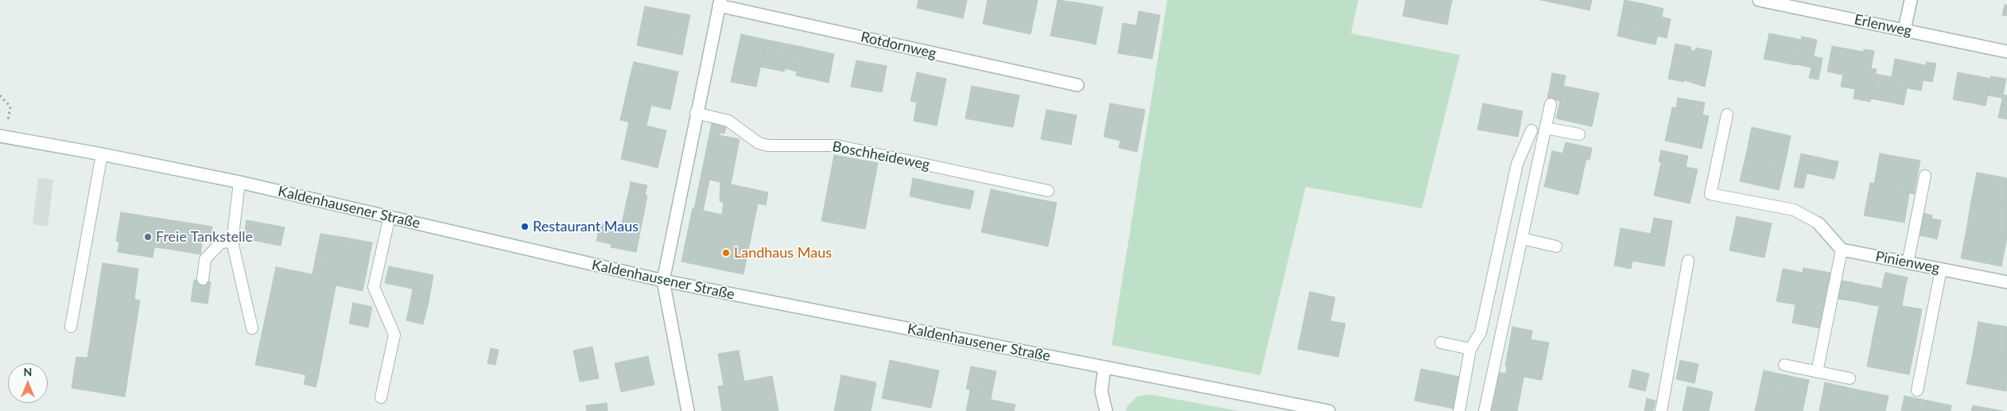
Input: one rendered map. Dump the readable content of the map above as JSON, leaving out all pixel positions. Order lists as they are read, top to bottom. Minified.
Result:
{"streets":{"main road":["Erlenweg","Rotdornweg","Kaldenhausener Straße","Pinienweg"],"lane":["Boschheideweg"]},"places":["Restaurant Maus","Freie Tankstelle","Landhaus Maus"],"north":"top"}
